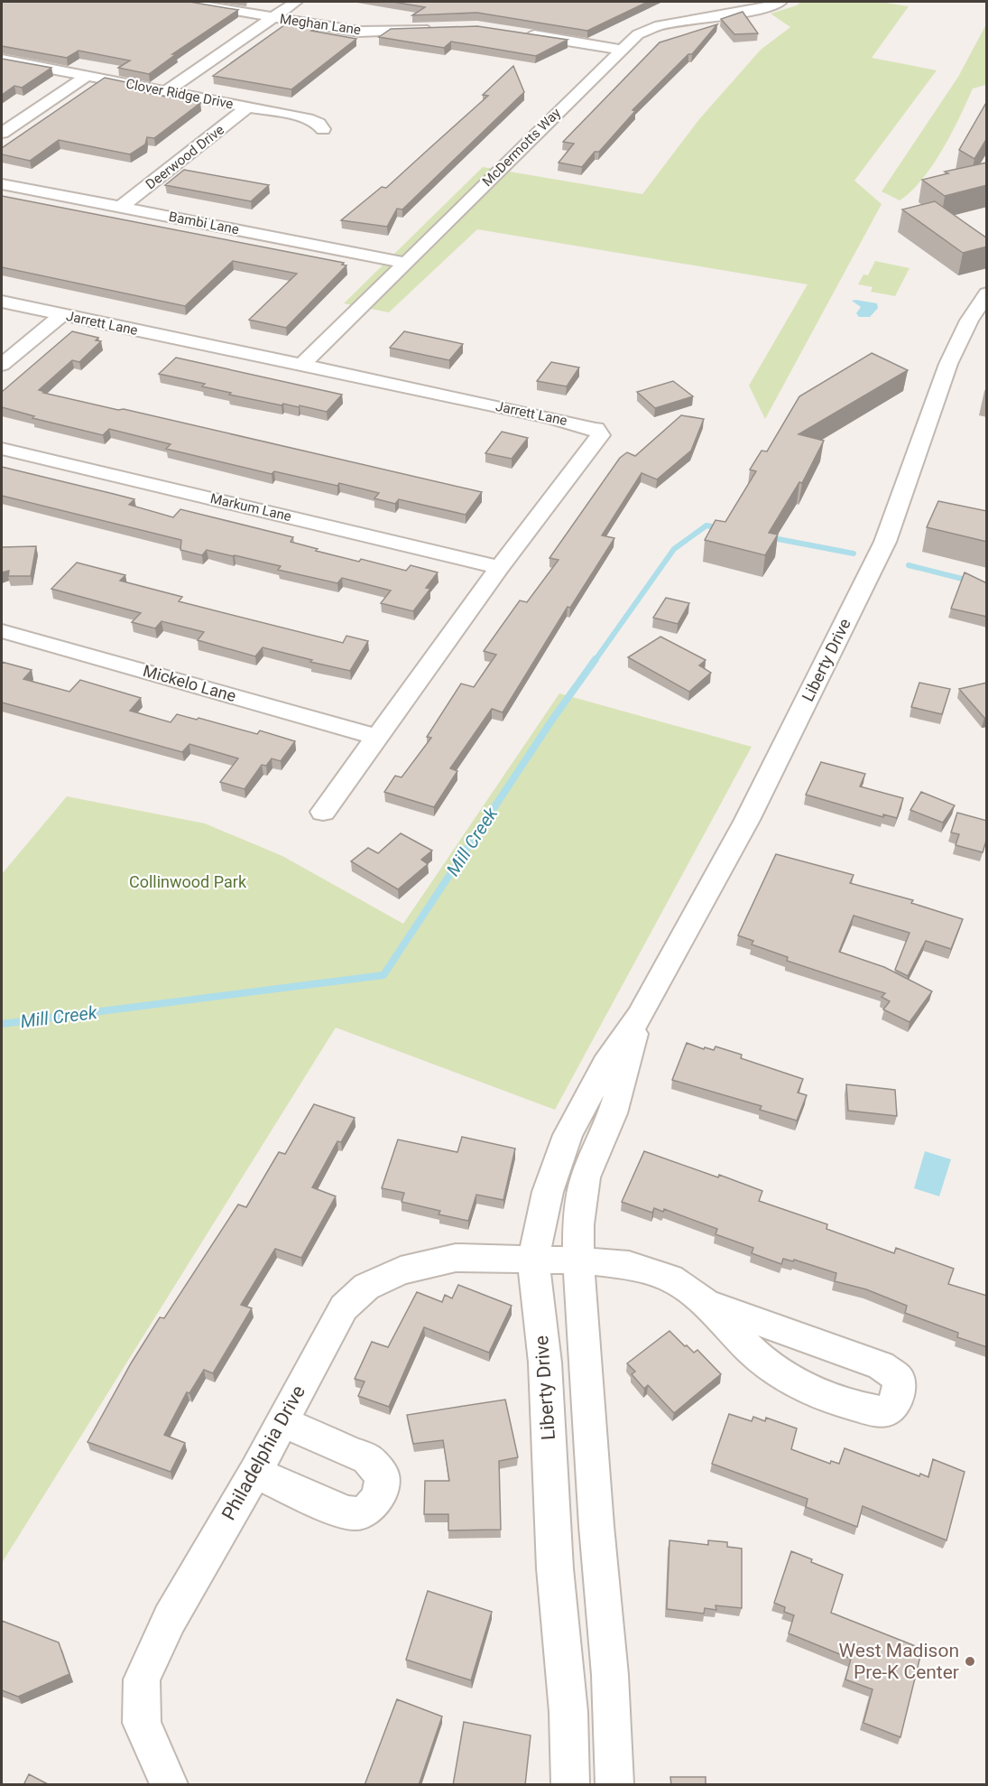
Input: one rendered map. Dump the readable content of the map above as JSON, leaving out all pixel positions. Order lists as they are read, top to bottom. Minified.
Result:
{"streets":{"street":["Meghan Lane","Clover Ridge Drive","McDermotts Way","Deerwood Drive","Bambi Lane","Jarrett Lane","Markum Lane","Liberty Drive","Mickelo Lane","Philadelphia Drive"]},"crossings":[["Clover Ridge Drive","Deerwood Drive"],["McDermotts Way","Bambi Lane"],["McDermotts Way","Jarrett Lane"],["Deerwood Drive","Bambi Lane"],["Jarrett Lane","Markum Lane"],["Jarrett Lane","Mickelo Lane"],["Liberty Drive","Philadelphia Drive"]],"water":["Mill Creek"],"parks":["Collinwood Park"],"places":["West Madison Pre-K Center"]}
